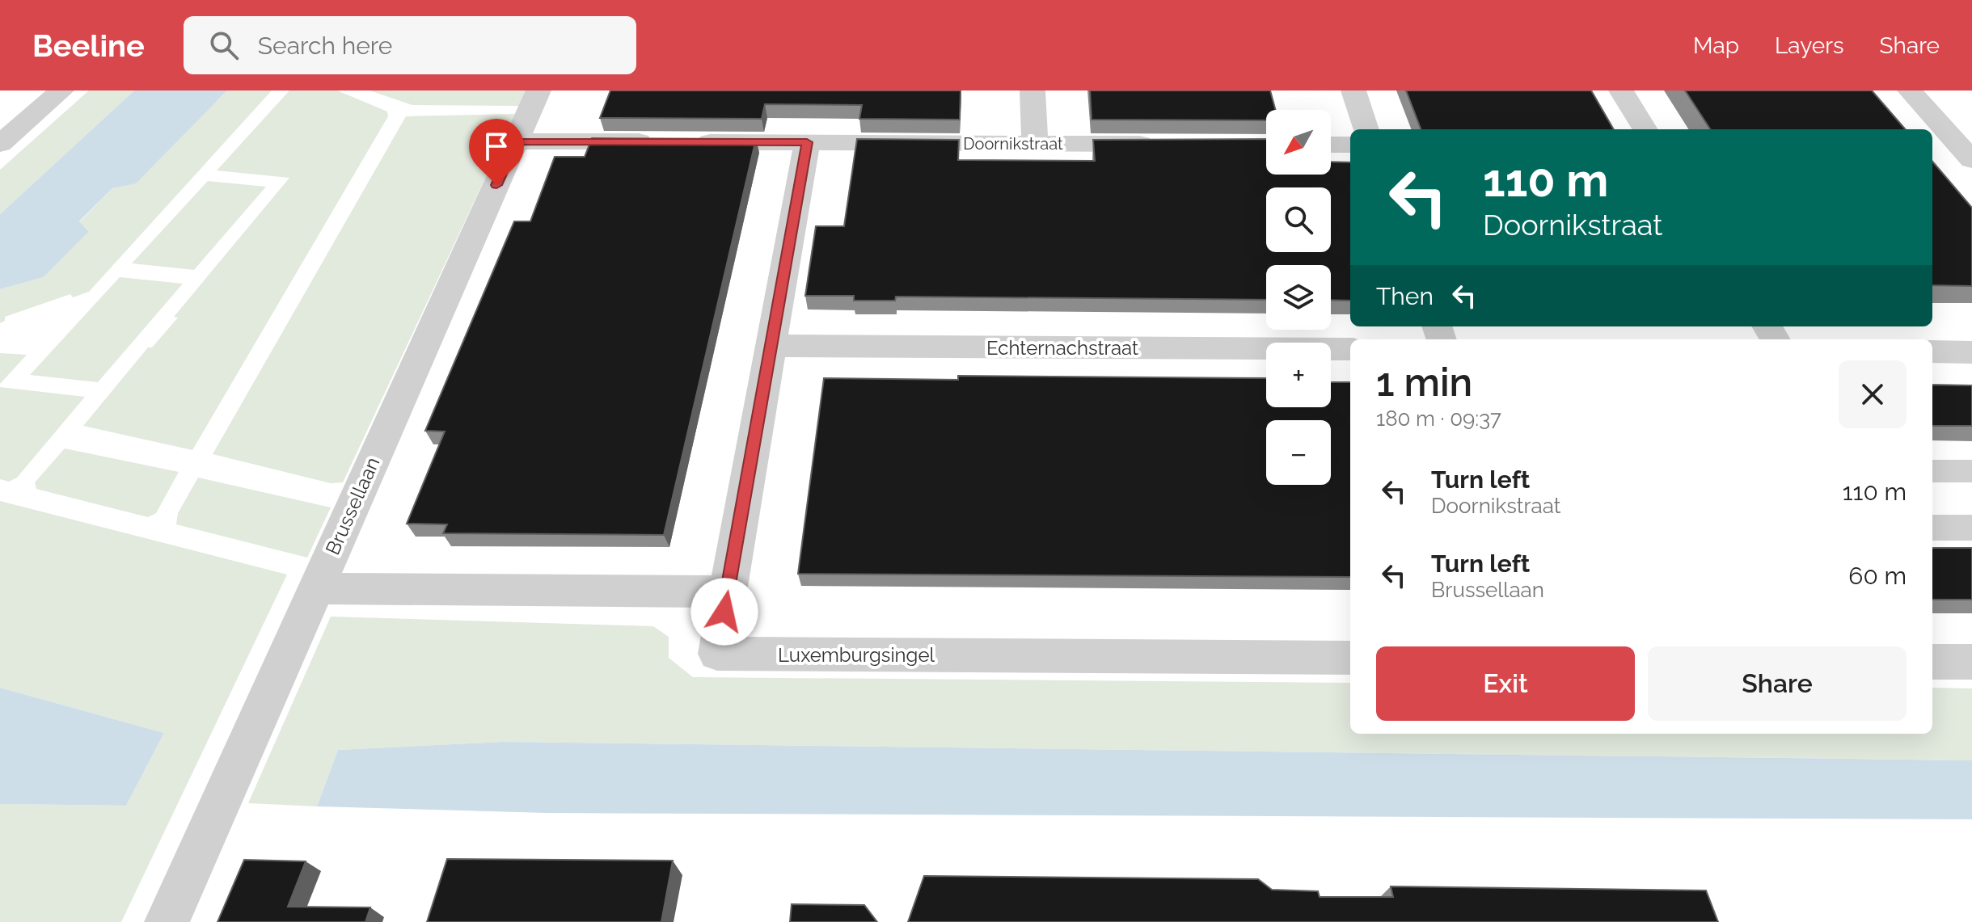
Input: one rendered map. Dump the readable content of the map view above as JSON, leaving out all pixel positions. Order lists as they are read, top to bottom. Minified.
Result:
{"streets":{"street":["Doornikstraat","Echternachstraat","Brussellaan","Luxemburgsingel"]},"crossings":[["Doornikstraat","Brussellaan"]],"north":"bottom left","page":{"header":"Beeline","search":"Search here","nav":["Map","Layers","Share"],"map_buttons":["+","−"],"turn":["110 m","Doornikstraat"],"then":"Then","heading":["1 min","180 m · 09:37"],"list":[{"name":"Turn left","note":"Doornikstraat","value":"110 m"},{"name":"Turn left","note":"Brussellaan","value":"60 m"}],"buttons":["Exit","Share"]}}
